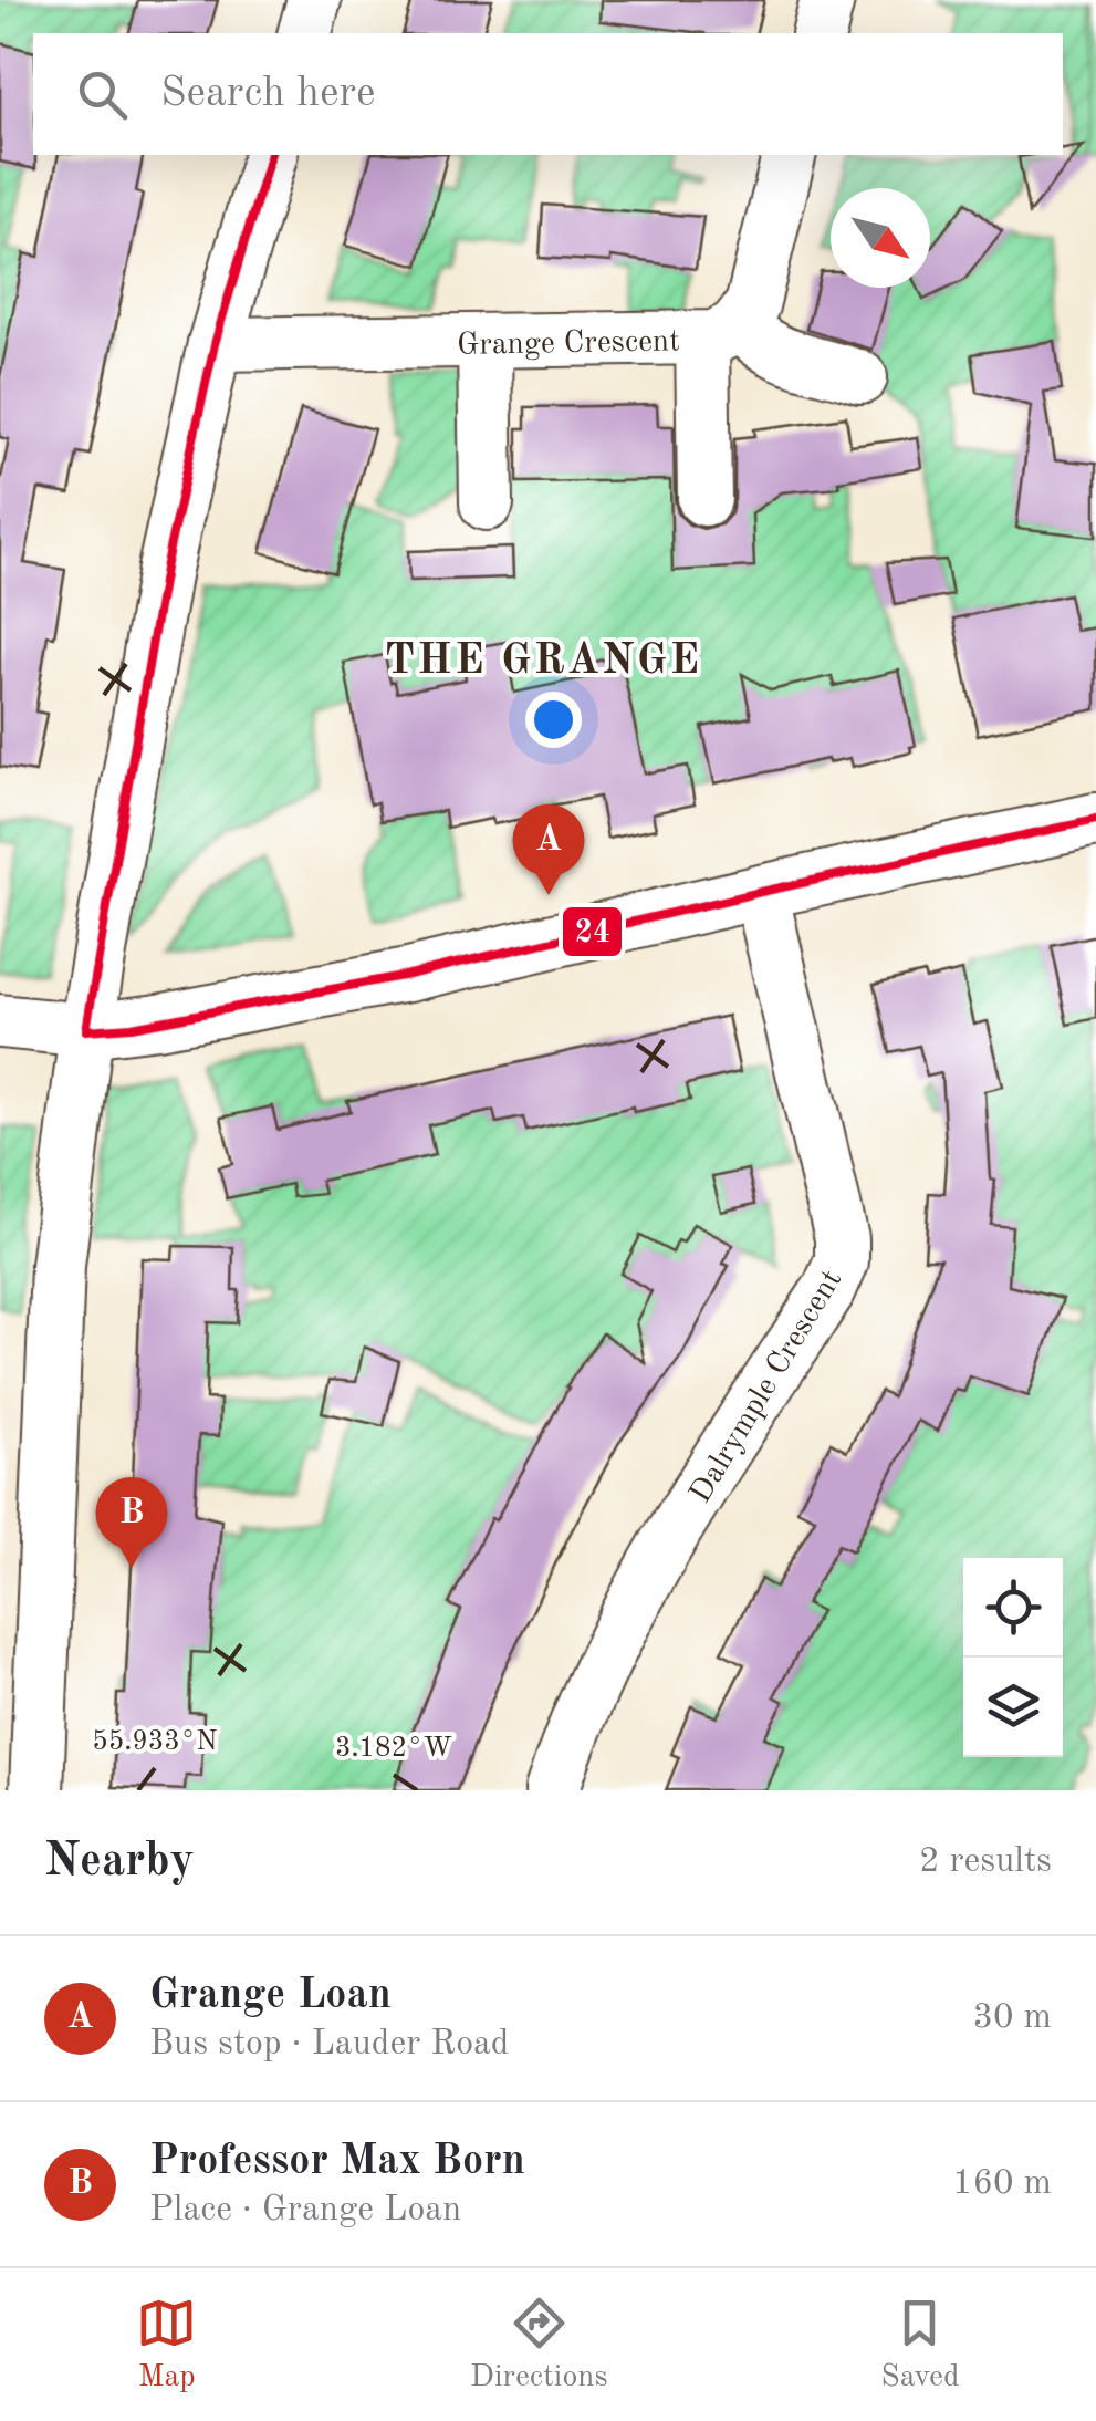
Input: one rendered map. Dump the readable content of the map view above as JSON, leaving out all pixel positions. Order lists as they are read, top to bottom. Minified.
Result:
{"streets":{"street":["Grange Crescent","Dalrymple Crescent"]},"districts":["THE GRANGE"],"lines":["transit line 24"],"north":"bottom right","page":{"search":"Search here","pins":["A","B"],"heading":["Nearby","2 results"],"list":[{"mark":"A","name":"Grange Loan","note":"Bus stop · Lauder Road","value":"30 m"},{"mark":"B","name":"Professor Max Born","note":"Place · Grange Loan","value":"160 m"}],"nav":["Map","Directions","Saved"]},"coordinates":["55.933°N","3.182°W"]}
